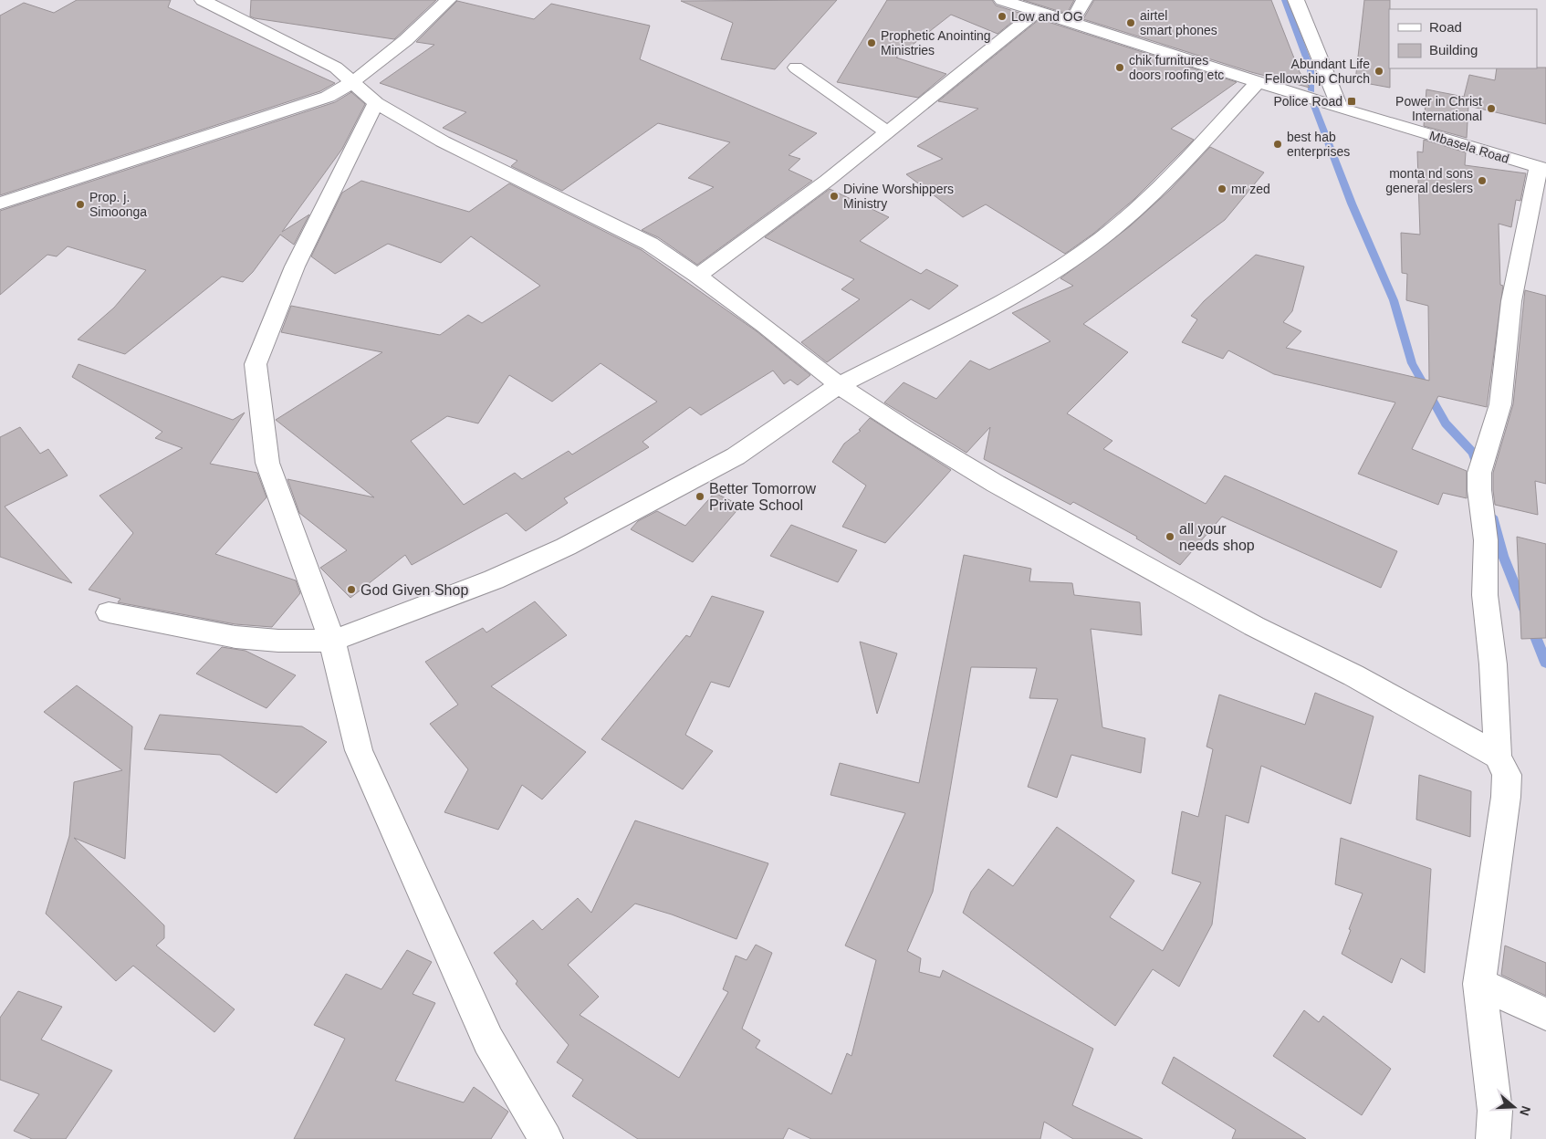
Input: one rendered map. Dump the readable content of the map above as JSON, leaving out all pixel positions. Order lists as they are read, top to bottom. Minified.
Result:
{"streets":{"street":["Mbasela Road"]},"places":{"other":["Low and OG","airtel smart phones","Prophetic Anointing Ministries","chik furnitures doors roofing etc","Abundant Life Fellowship Church","Power in Christ International","best hab enterprises","monta nd sons general deslers","mr zed","Divine Worshippers Ministry","Prop. j. Simoonga","Better Tomorrow Private School","all your needs shop","God Given Shop"],"transit":["Police Road"]},"legend":["Road","Building"],"north":"right"}
